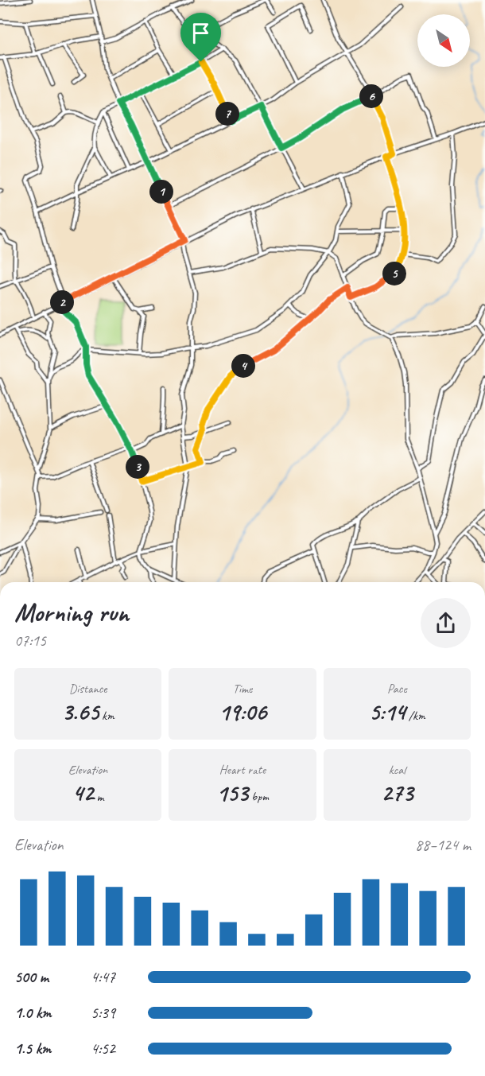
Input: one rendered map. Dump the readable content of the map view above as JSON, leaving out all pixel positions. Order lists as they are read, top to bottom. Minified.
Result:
{"north":"bottom right","page":{"pins":["6","7","1","5","2","4","3"],"heading":["Morning run","07:15"],"stats":[["Distance","3.65 km"],["Time","19:06"],["Pace","5:14 /km"],["Elevation","42 m"],["Heart rate","153 bpm"],["kcal","273"]],"chart":["Elevation","88–124 m"],"list":[{"name":"500 m","note":"4:47"},{"name":"1.0 km","note":"5:39"},{"name":"1.5 km","note":"4:52"}]}}
